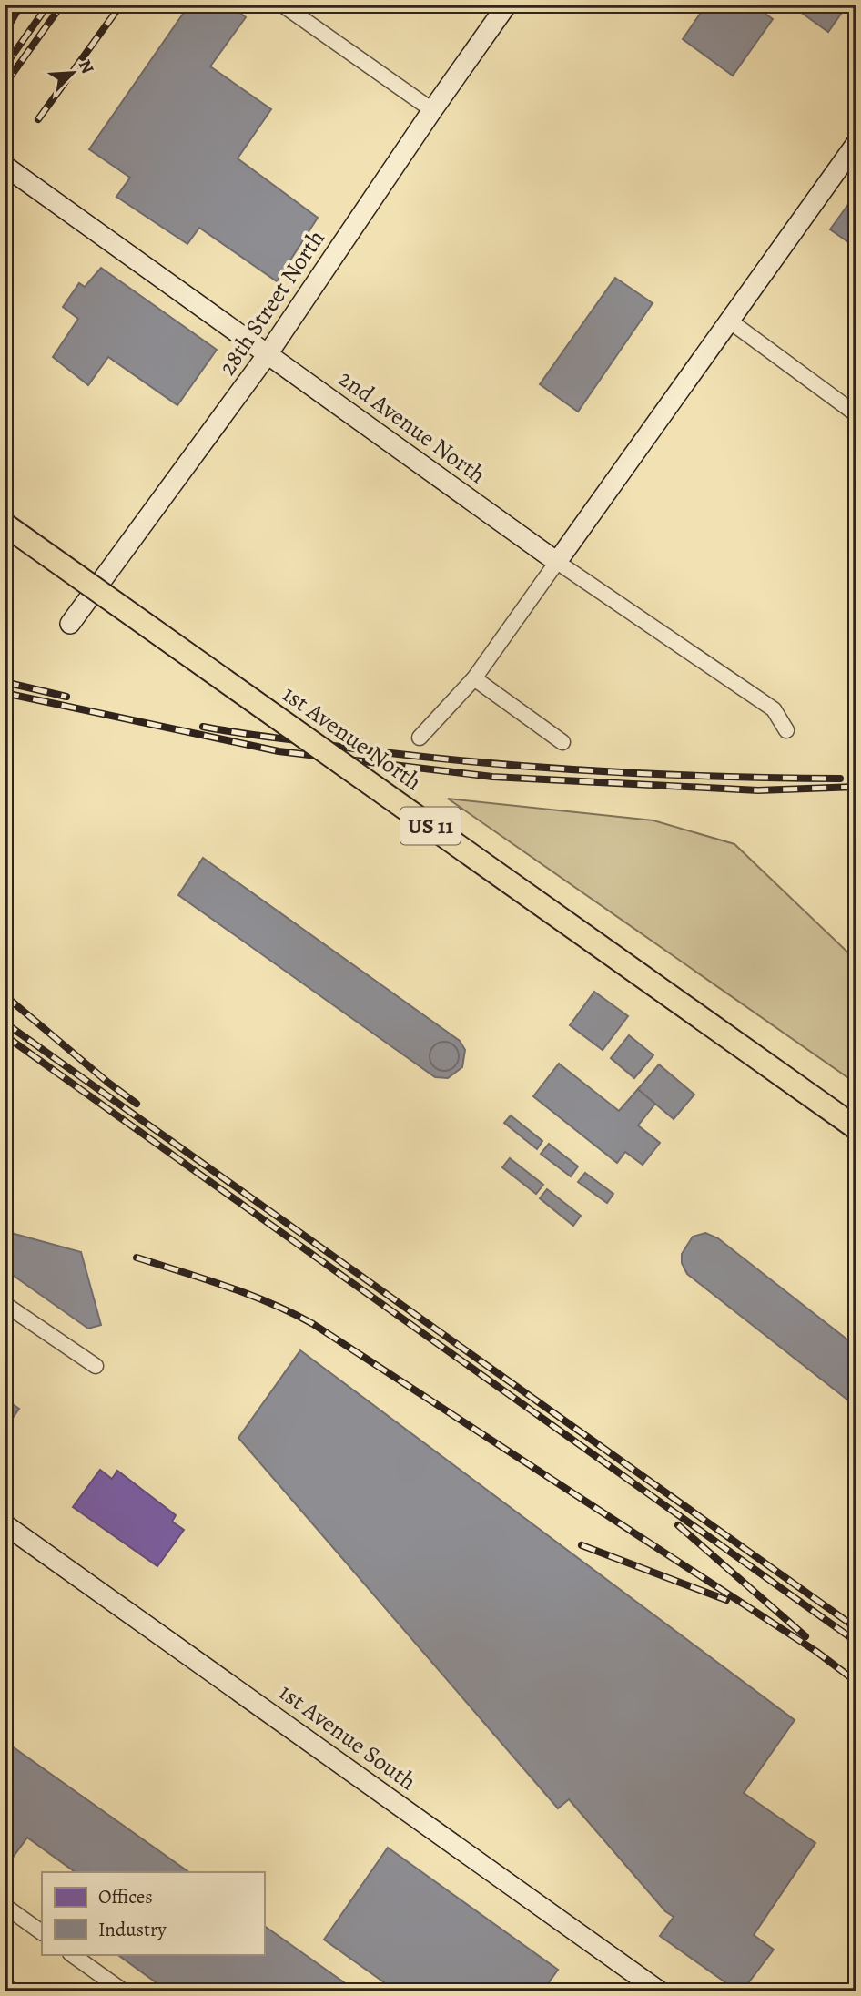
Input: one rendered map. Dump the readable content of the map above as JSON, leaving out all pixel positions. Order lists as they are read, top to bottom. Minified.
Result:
{"streets":{"main road":["1st Avenue North","US 11"],"street":["28th Street North","2nd Avenue North","1st Avenue South"]},"crossings":[["28th Street North","2nd Avenue North"]],"legend":["Offices","Industry"],"north":"top right"}
